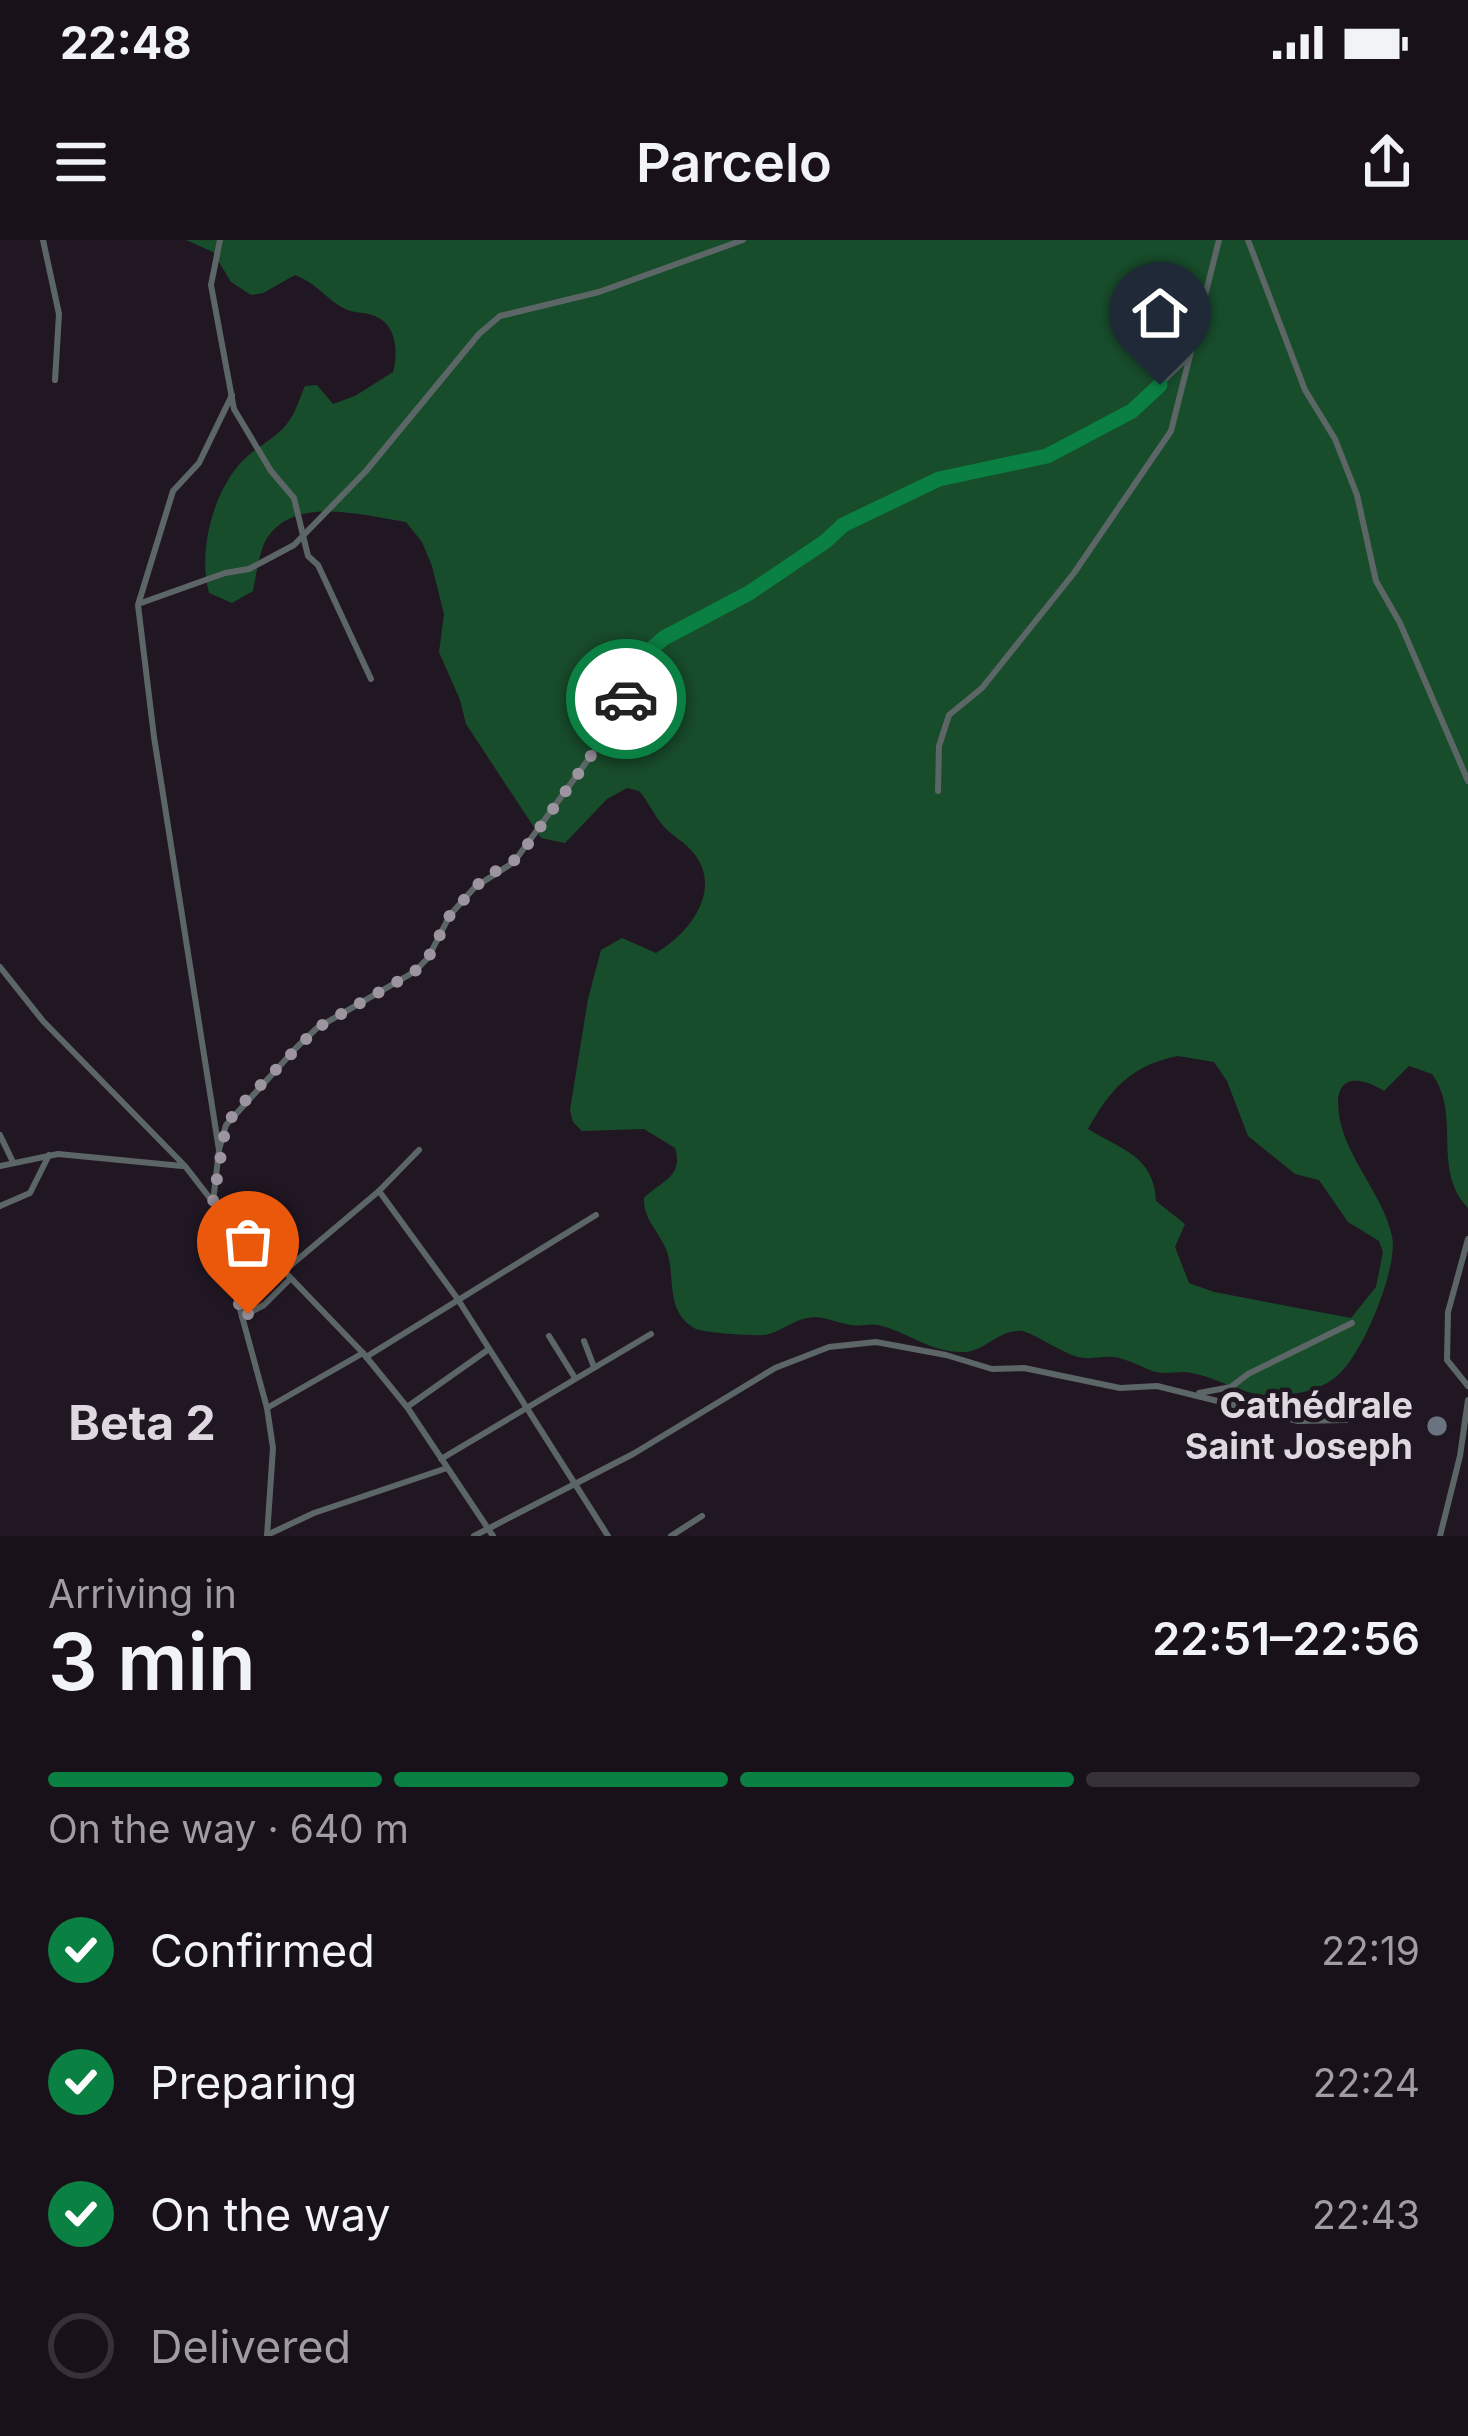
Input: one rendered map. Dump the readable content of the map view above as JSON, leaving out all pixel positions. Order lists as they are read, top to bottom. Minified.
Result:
{"districts":["Beta 2"],"places":["Cathédrale Saint Joseph"],"page":{"status":"22:48","header":"Parcelo","heading":["3 min","Arriving in","22:51–22:56"],"bar":"On the way · 640 m","list":[["Confirmed","22:19"],["Preparing","22:24"],["On the way","22:43"],"Delivered"]}}
